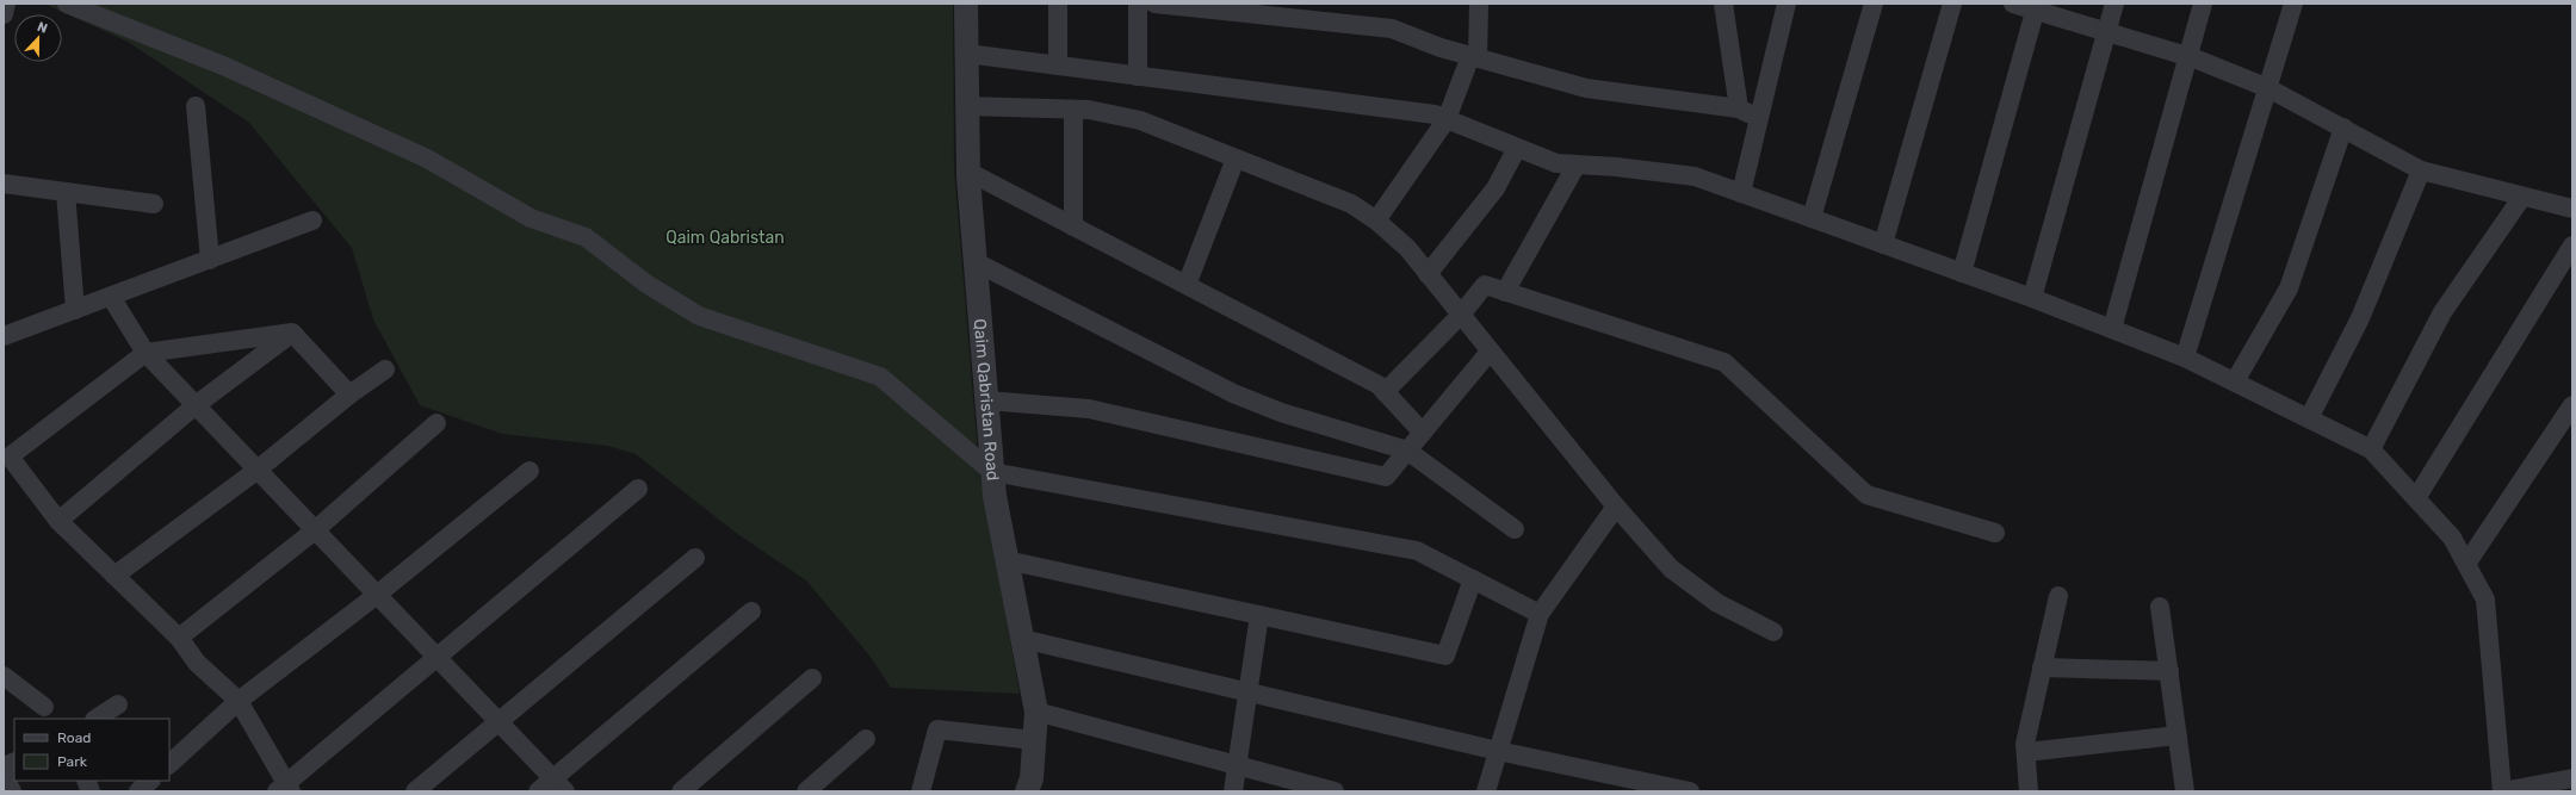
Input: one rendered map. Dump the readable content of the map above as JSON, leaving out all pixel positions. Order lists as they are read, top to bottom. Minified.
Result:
{"streets":{"street":["Qaim Qabristan Road"]},"parks":["Qaim Qabristan"],"legend":["Road","Park"],"north":"top"}
